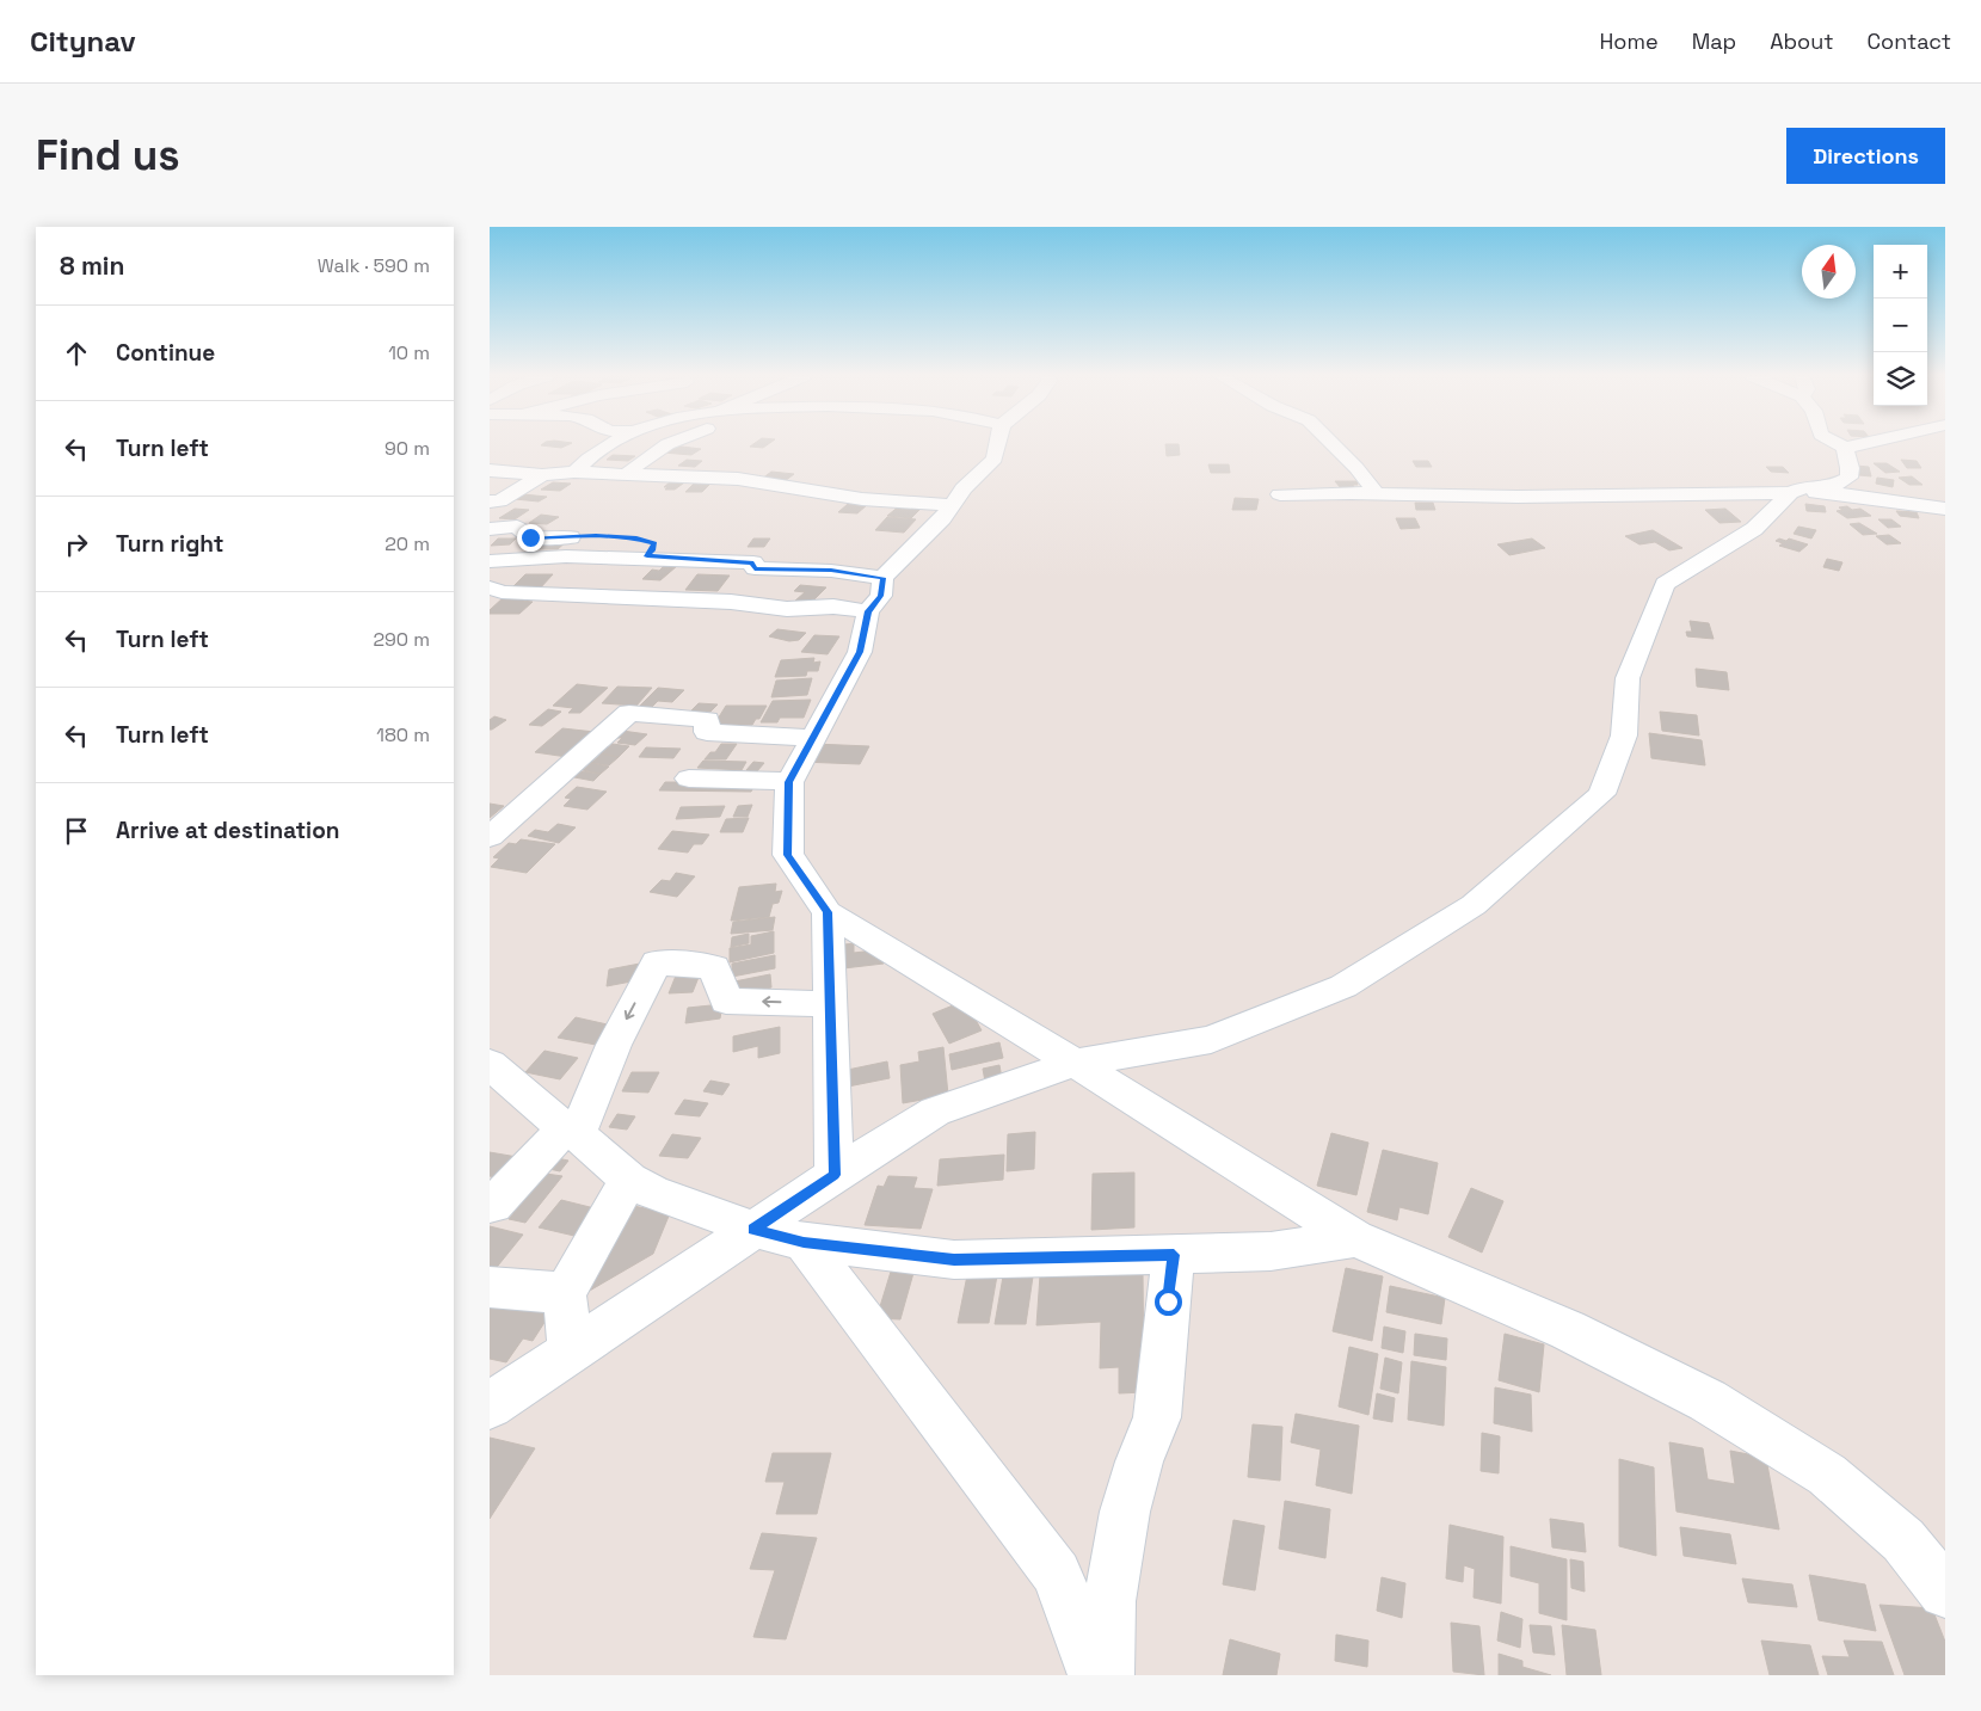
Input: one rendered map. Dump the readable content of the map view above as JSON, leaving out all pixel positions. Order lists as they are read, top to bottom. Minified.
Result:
{"north":"top","page":{"header":"Citynav","nav":["Home","Map","About","Contact"],"buttons":"Directions","title":"Find us","heading":["8 min","Walk · 590 m"],"map_buttons":["+","−"],"list":[["Continue","10 m"],["Turn left","90 m"],["Turn right","20 m"],["Turn left","290 m"],["Turn left","180 m"],"Arrive at destination"]}}
